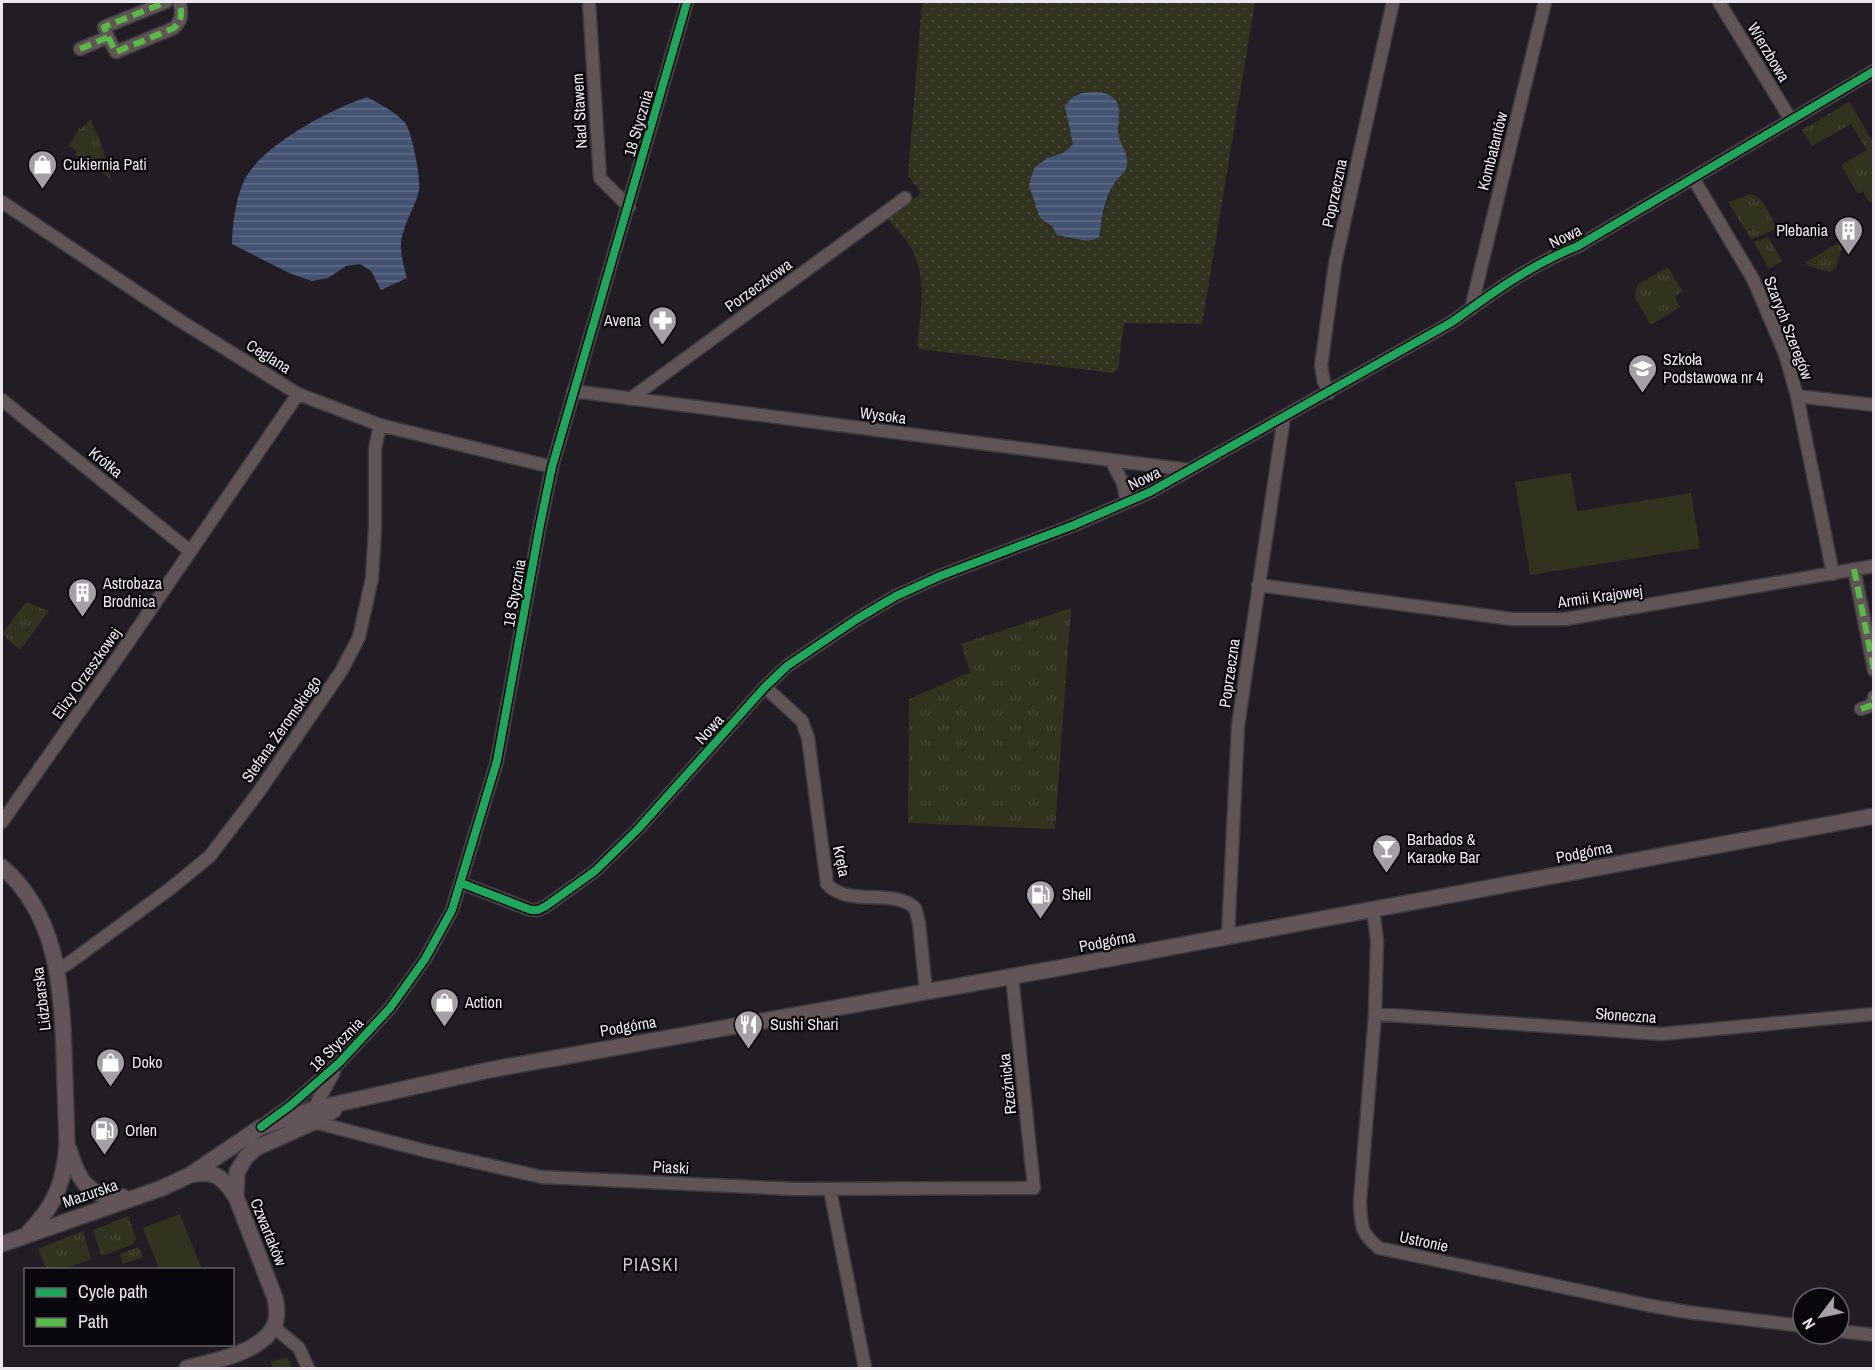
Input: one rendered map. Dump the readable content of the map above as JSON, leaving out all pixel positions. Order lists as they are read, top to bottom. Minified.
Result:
{"streets":{"main road":["Podgórna","Lidzbarska","Mazurska","Czwartaków"],"street":["Wierzbowa","Nad Stawem","18 Stycznia","Kombatantów","Poprzeczna","Nowa","Porzeczkowa","Szarych Szeregów","Ceglana","Wysoka","Krótka","Armii Krajowej","Elizy Orzeszkowej","Stefana Żeromskiego","Kręta","Słoneczna","Rzeźnicka","Piaski","Ustronie"]},"crossings":[["Wierzbowa","Nowa"],["Nad Stawem","18 Stycznia"],["18 Stycznia","Nowa"],["18 Stycznia","Ceglana"],["18 Stycznia","Wysoka"],["18 Stycznia","Podgórna"],["18 Stycznia","Piaski"],["18 Stycznia","Mazurska"],["18 Stycznia","Czwartaków"],["Kombatantów","Nowa"],["Poprzeczna","Nowa"],["Poprzeczna","Armii Krajowej"],["Poprzeczna","Podgórna"],["Nowa","Szarych Szeregów"],["Nowa","Wysoka"],["Nowa","Kręta"],["Porzeczkowa","Wysoka"],["Szarych Szeregów","Armii Krajowej"],["Ceglana","Elizy Orzeszkowej"],["Ceglana","Stefana Żeromskiego"],["Krótka","Elizy Orzeszkowej"],["Stefana Żeromskiego","Lidzbarska"],["Podgórna","Kręta"],["Podgórna","Rzeźnicka"],["Podgórna","Piaski"],["Podgórna","Mazurska"],["Podgórna","Czwartaków"],["Podgórna","Ustronie"],["Lidzbarska","Mazurska"],["Słoneczna","Ustronie"],["Rzeźnicka","Piaski"],["Piaski","Mazurska"],["Piaski","Czwartaków"],["Mazurska","Czwartaków"]],"districts":["PIASKI"],"places":{"shop":["Cukiernia Pati","Action","Doko"],"building":["Plebania","Astrobaza Brodnica"],"pharmacy":["Avena"],"school or university":["Szkoła Podstawowa nr 4"],"bar":["Barbados & Karaoke Bar"],"fuel station":["Shell","Orlen"],"restaurant":["Sushi Shari"]},"legend":["Cycle path","Path"],"north":"bottom left"}
